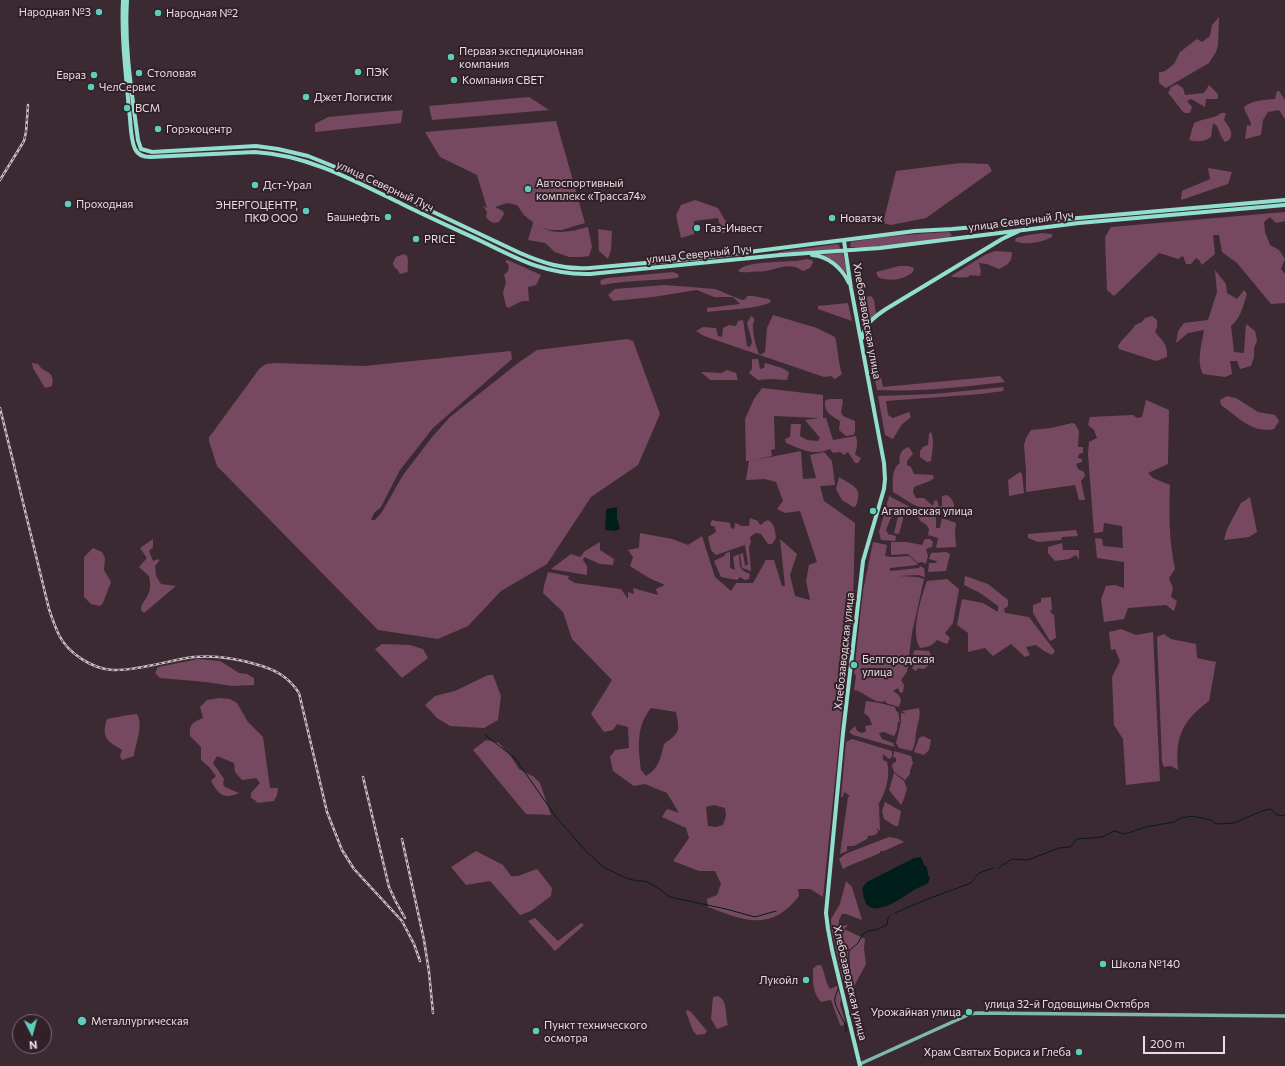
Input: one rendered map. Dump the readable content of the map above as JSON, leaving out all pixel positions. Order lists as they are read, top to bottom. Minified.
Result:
{"streets":{"main road":["улица Северный Луч","Хлебозаводская улица","улица 32-й Годовщины Октября"]},"crossings":[["улица Северный Луч","Хлебозаводская улица"],["Хлебозаводская улица","улица 32-й Годовщины Октября"]],"places":["Народная №3","Народная №2","Первая экспедиционная компания","ПЭК","Столовая","Евраз","Компания СВЕТ","ЧелСервис","Джет Логистик","ВСМ","Горэкоцентр","Дст-Урал","Автоспортивный комплекс «Трасса74»","Проходная","ЭНЕРГОЦЕНТР, ПКФ ООО","Башнефть","Новатэк","Газ-Инвест","PRICE","Агаповская улица","Белгородская улица","Школа №140","Лукойл","Урожайная улица","Металлургическая","Пункт технического осмотра","Храм Святых Бориса и Глеба"],"scale_bar":"200 m","north":"bottom"}
